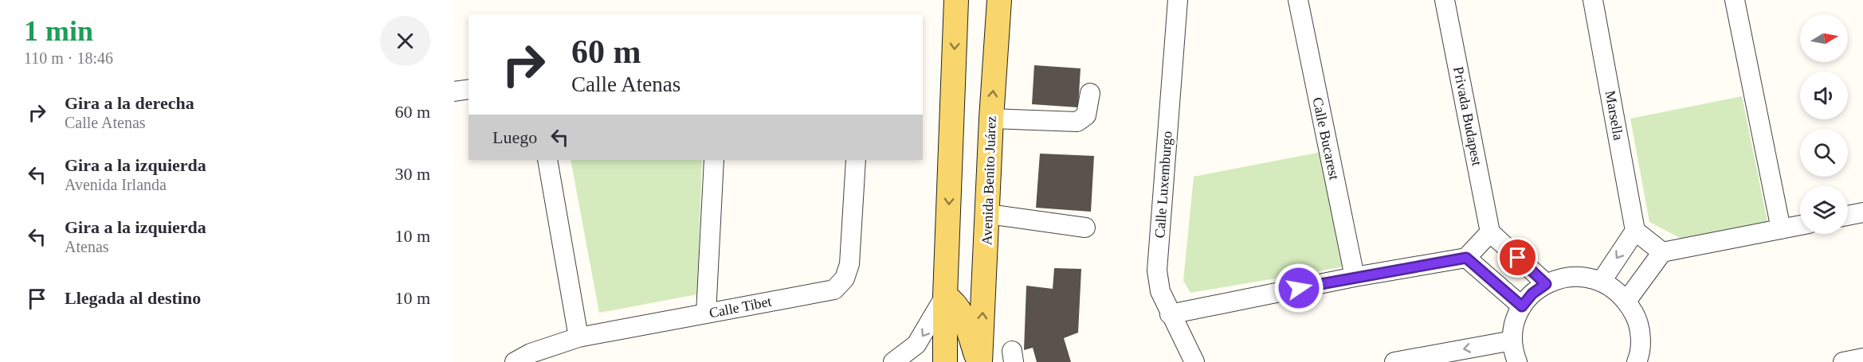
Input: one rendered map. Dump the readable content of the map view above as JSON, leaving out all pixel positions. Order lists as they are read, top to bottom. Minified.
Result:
{"streets":{"main road":["Avenida Benito Juárez"],"street":["Marsella","Privada Budapest","Calle Bucarest","Calle Luxemburgo","Calle Tibet"]},"north":"right","page":{"heading":["1 min","110 m · 18:46"],"turn":["60 m","Calle Atenas"],"list":[{"name":"Gira a la derecha","note":"Calle Atenas","value":"60 m"},{"name":"Gira a la izquierda","note":"Avenida Irlanda","value":"30 m"},{"name":"Gira a la izquierda","note":"Atenas","value":"10 m"},{"name":"Llegada al destino","value":"10 m"}],"then":"Luego"}}
